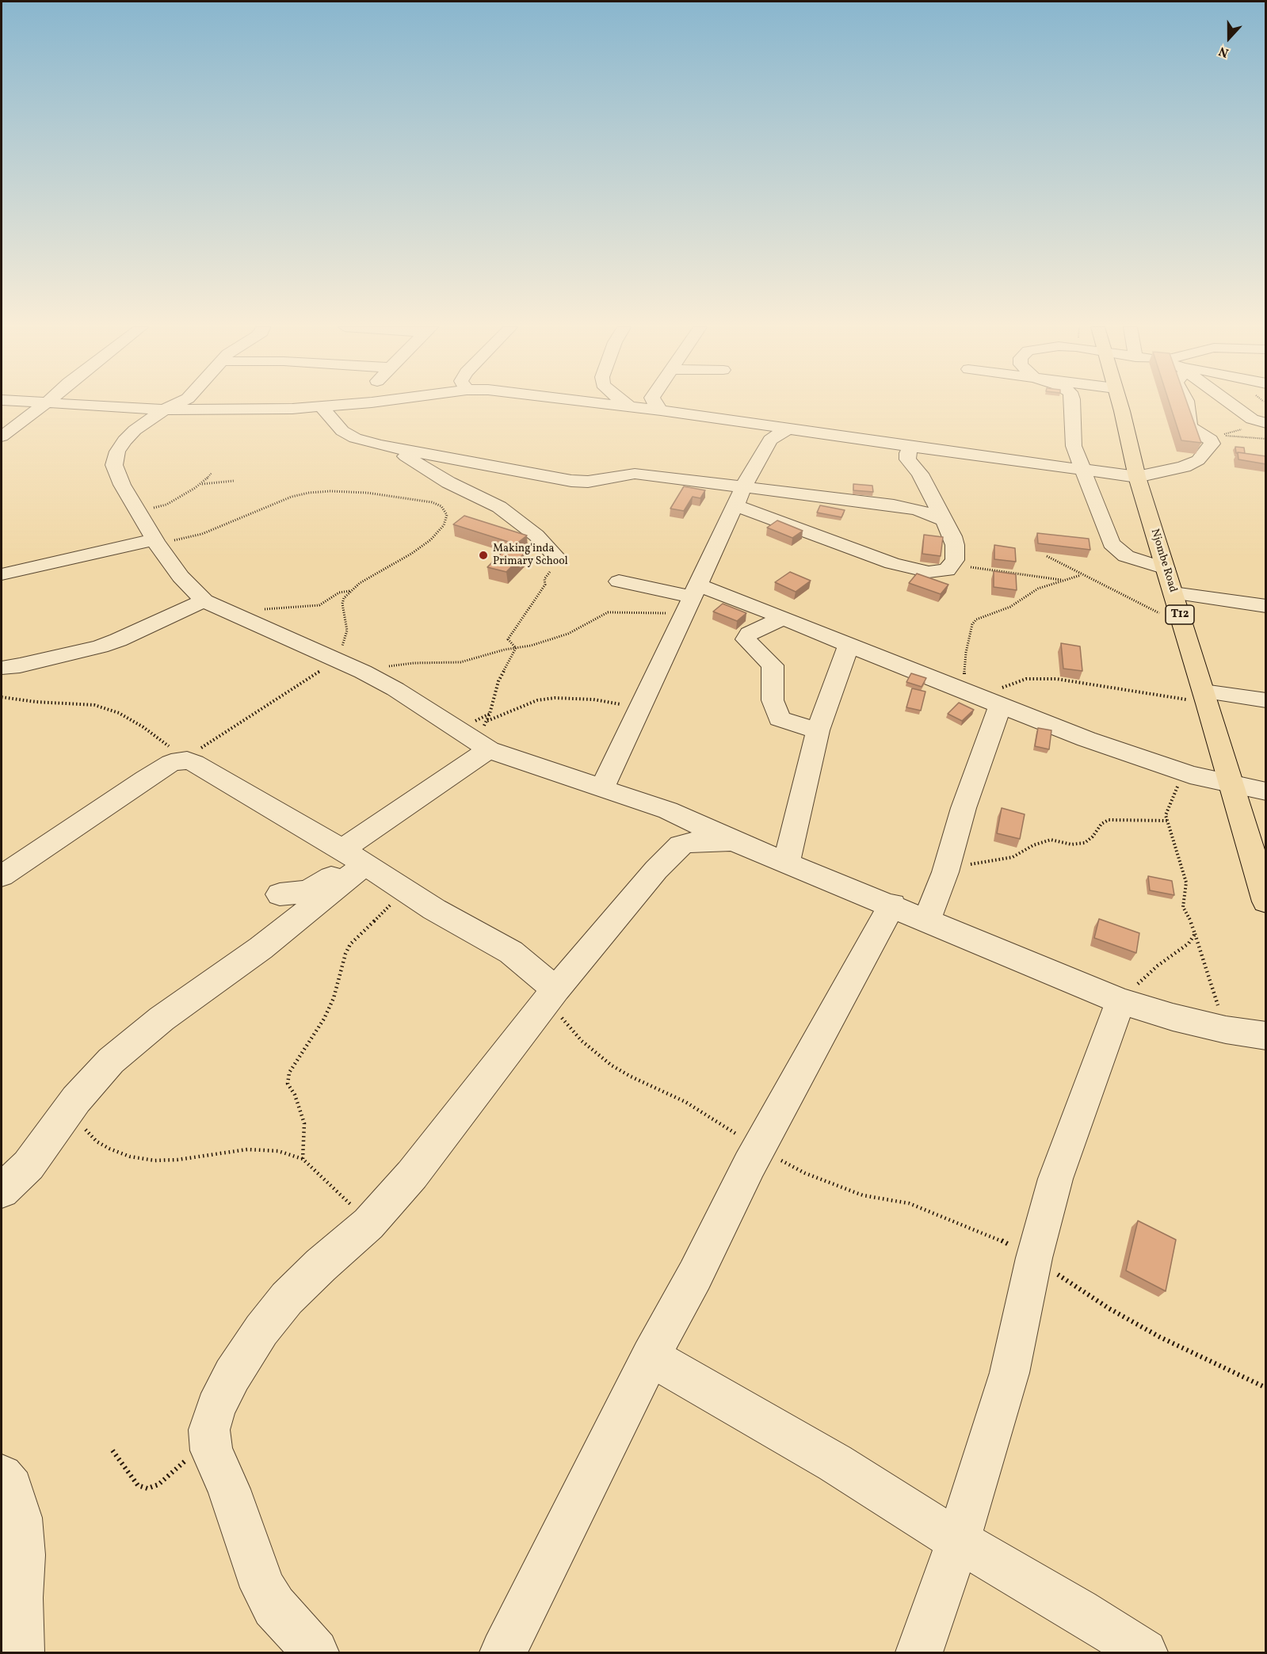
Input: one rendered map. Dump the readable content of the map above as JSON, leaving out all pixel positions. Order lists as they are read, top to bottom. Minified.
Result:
{"streets":{"highway":["Njombe Road","T12"]},"places":["Making'inda Primary School"],"north":"bottom"}
